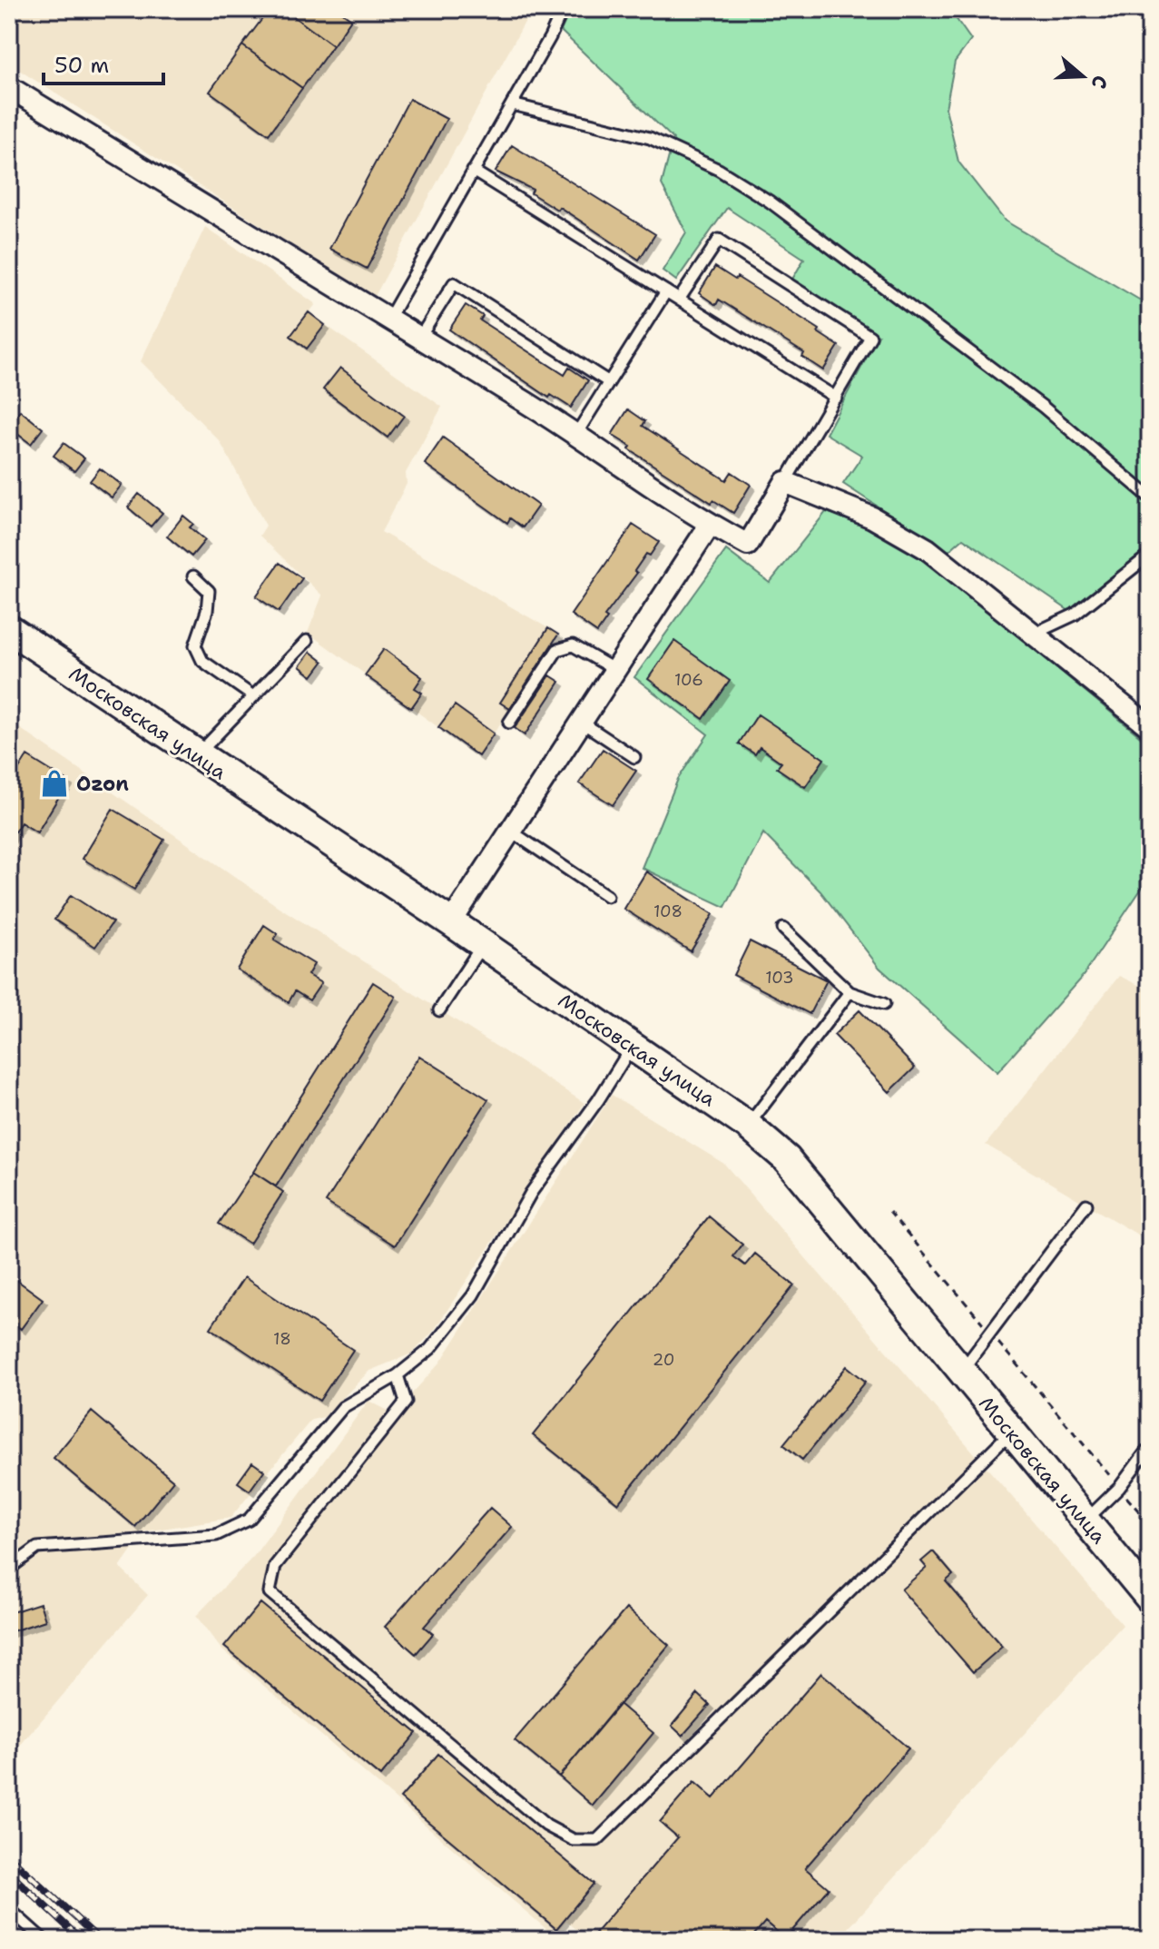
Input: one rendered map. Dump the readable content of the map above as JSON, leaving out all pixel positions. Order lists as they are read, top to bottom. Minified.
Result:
{"streets":{"main road":["Московская улица"]},"places":{"shop":["Ozon"]},"house_numbers":["106","108","103","18","20"],"scale_bar":"50 m","north":"right"}
